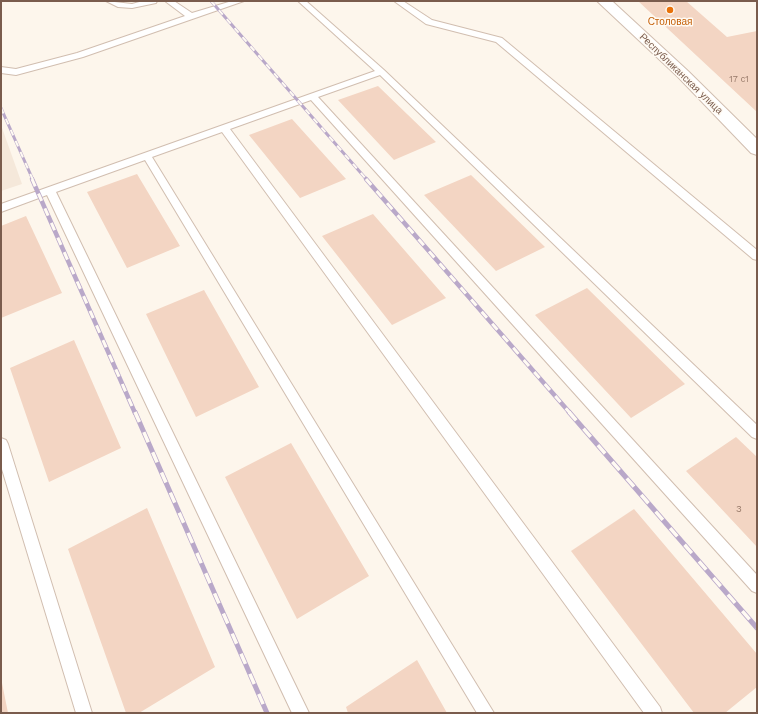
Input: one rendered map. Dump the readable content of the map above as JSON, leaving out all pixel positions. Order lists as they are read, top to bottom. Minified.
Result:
{"streets":{"street":["Республиканская улица"]},"places":["Столовая"],"house_numbers":["17 с1","3"]}
